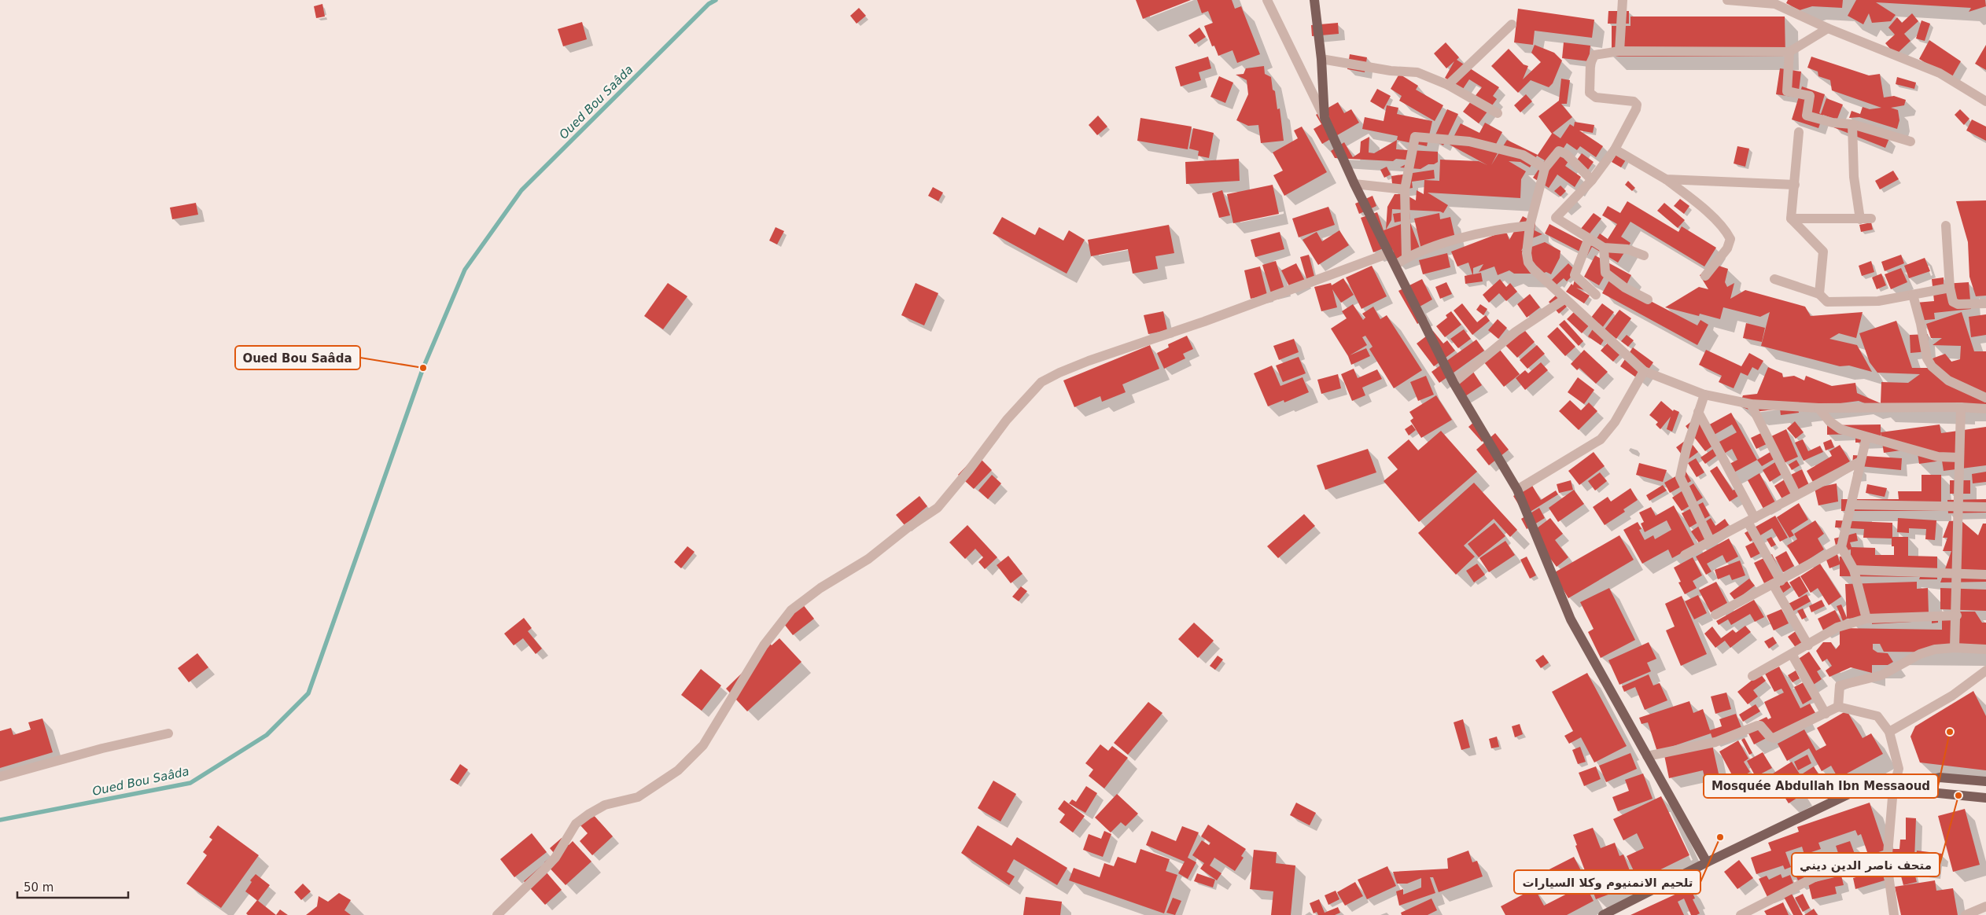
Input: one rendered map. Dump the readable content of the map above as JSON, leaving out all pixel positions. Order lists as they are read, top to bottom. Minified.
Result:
{"water":["Oued Bou Saâda"],"places":["Oued Bou Saâda","Mosquée Abdullah Ibn Messaoud","متحف ناصر الدين ديني","تلحيم الانمنيوم وكلا السيارات"],"scale_bar":"50 m"}
